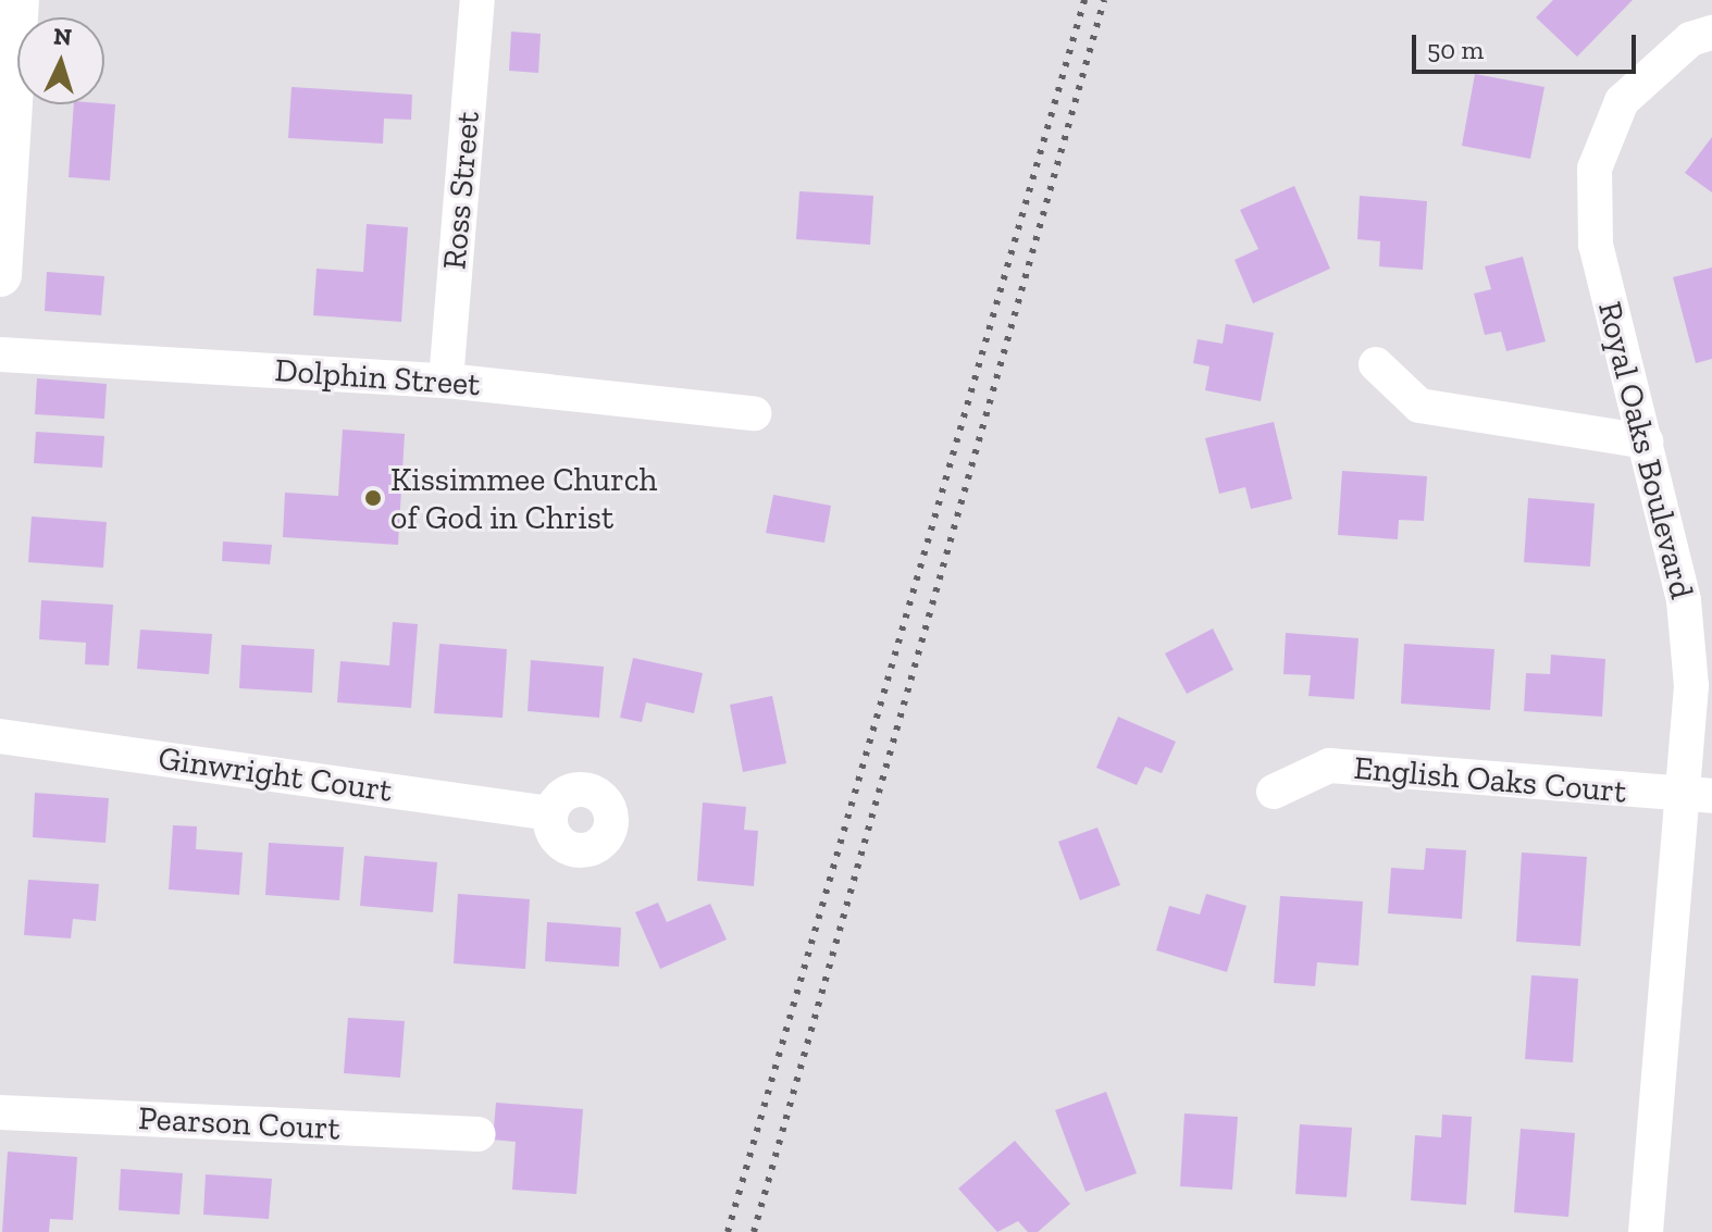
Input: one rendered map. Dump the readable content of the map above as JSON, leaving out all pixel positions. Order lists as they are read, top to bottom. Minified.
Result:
{"streets":{"street":["Ross Street","Dolphin Street","Royal Oaks Boulevard","Ginwright Court","English Oaks Court","Pearson Court"]},"crossings":[["Ross Street","Dolphin Street"],["Royal Oaks Boulevard","English Oaks Court"]],"places":["Kissimmee Church of God in Christ"],"scale_bar":"50 m","north":"top"}
